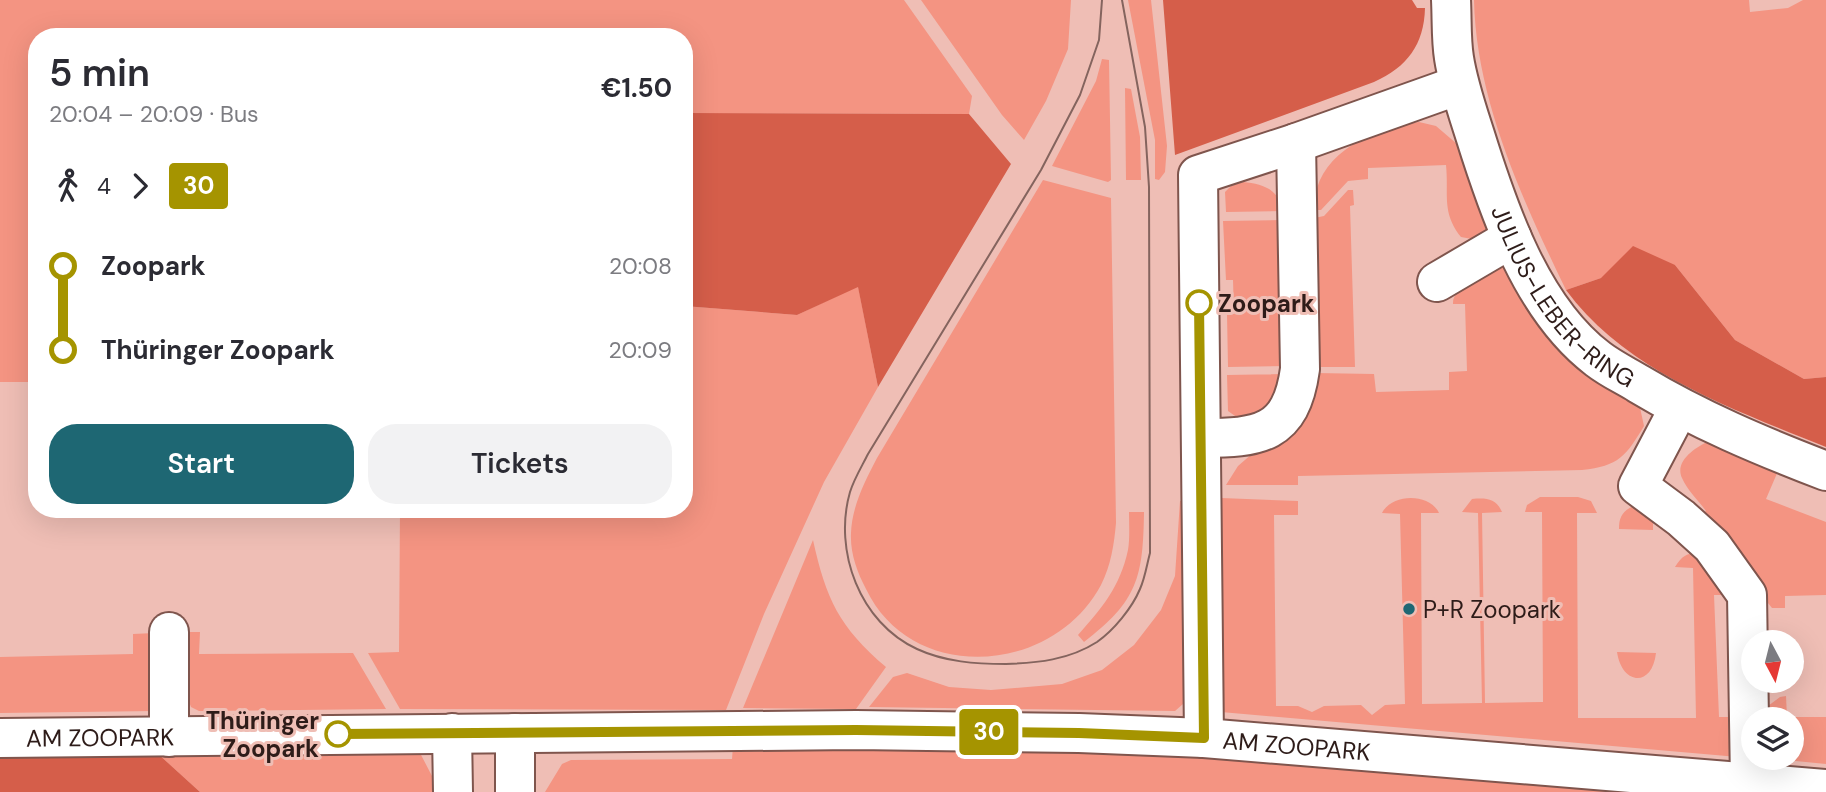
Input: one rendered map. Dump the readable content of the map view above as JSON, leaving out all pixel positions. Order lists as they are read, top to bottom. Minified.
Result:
{"streets":{"street":["JULIUS-LEBER-RING","AM ZOOPARK"]},"places":["Zoopark","P+R Zoopark","Thüringer Zoopark"],"lines":["bus line 30"],"north":"bottom","page":{"on_map":"30","heading":["5 min","20:04 – 20:09 · Bus","€1.50"],"legs":["4","30"],"list":[{"name":"Zoopark","value":"20:08"},{"name":"Thüringer Zoopark","value":"20:09"}],"buttons":["Start","Tickets"]}}
